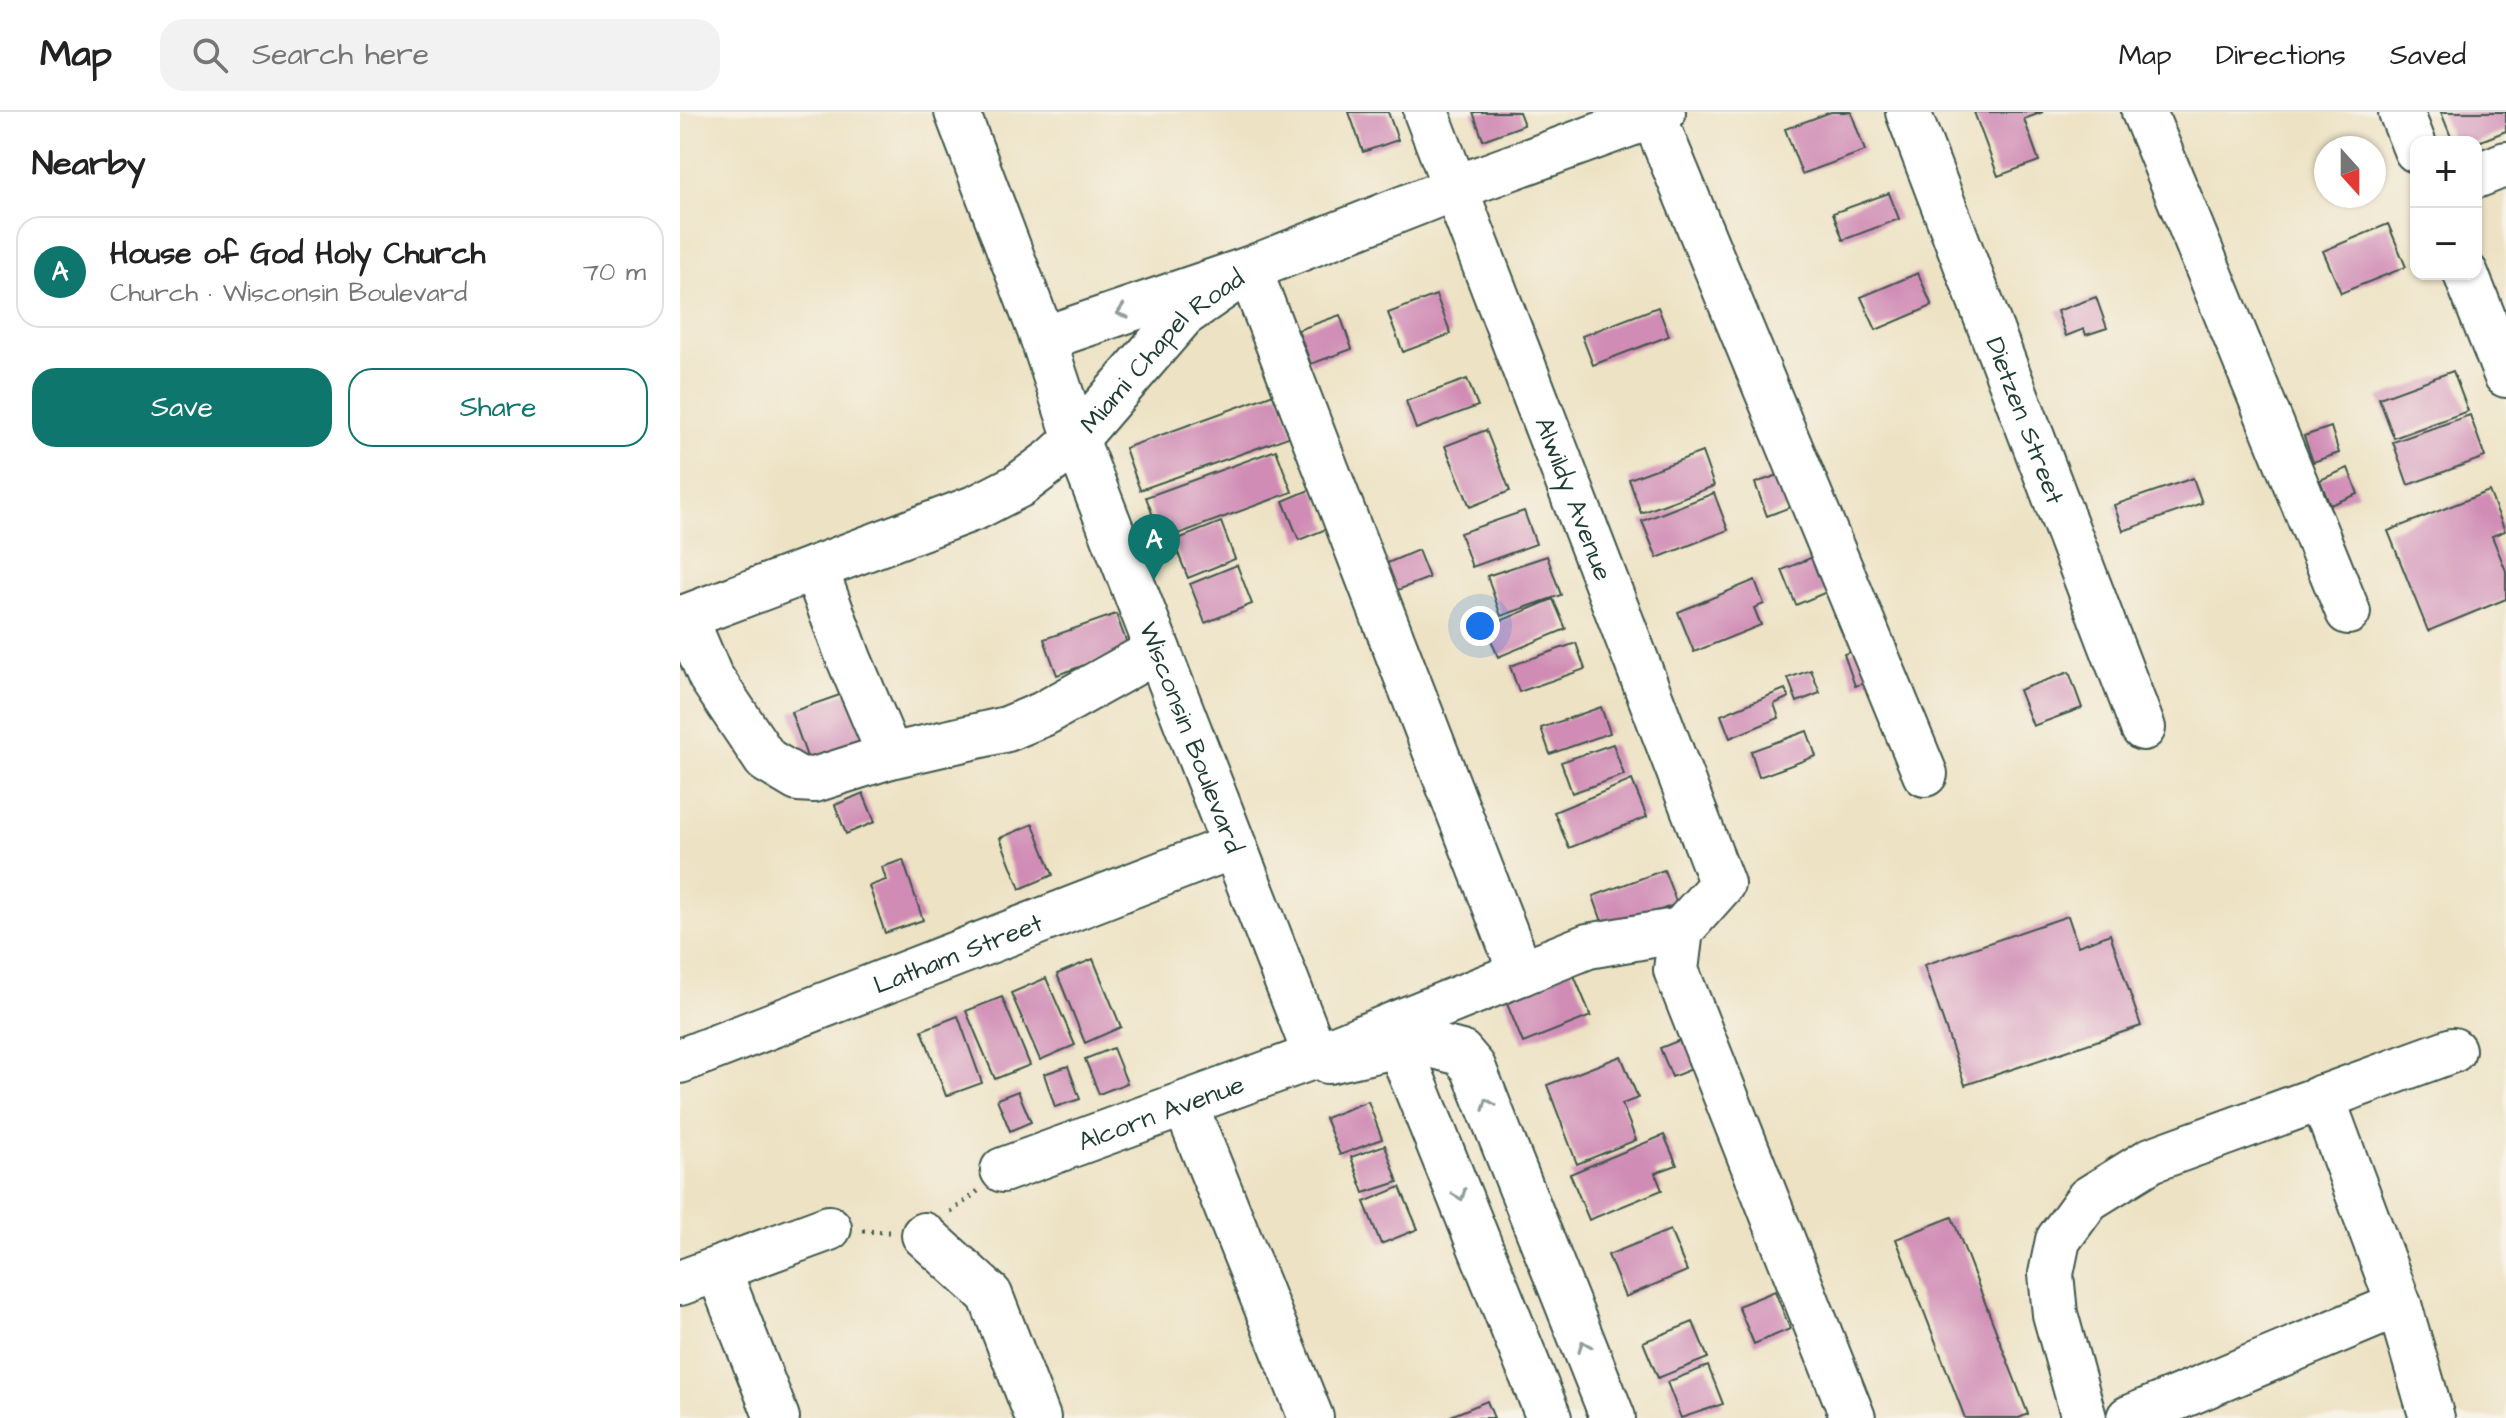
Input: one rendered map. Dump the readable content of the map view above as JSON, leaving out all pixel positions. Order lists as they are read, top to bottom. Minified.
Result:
{"streets":{"street":["Miami Chapel Road","Dietzen Street","Alwildy Avenue","Wisconsin Boulevard","Latham Street","Alcorn Avenue"]},"crossings":[["Miami Chapel Road","Alwildy Avenue"],["Miami Chapel Road","Wisconsin Boulevard"],["Alwildy Avenue","Alcorn Avenue"],["Wisconsin Boulevard","Latham Street"],["Wisconsin Boulevard","Alcorn Avenue"]],"north":"bottom","page":{"header":"Map","search":"Search here","nav":["Map","Directions","Saved"],"heading":"Nearby","map_buttons":["+","−"],"list":[{"mark":"A","name":"House of God Holy Church","note":"Church · Wisconsin Boulevard","value":"70 m"}],"buttons":["Save","Share"],"pins":"A"}}
